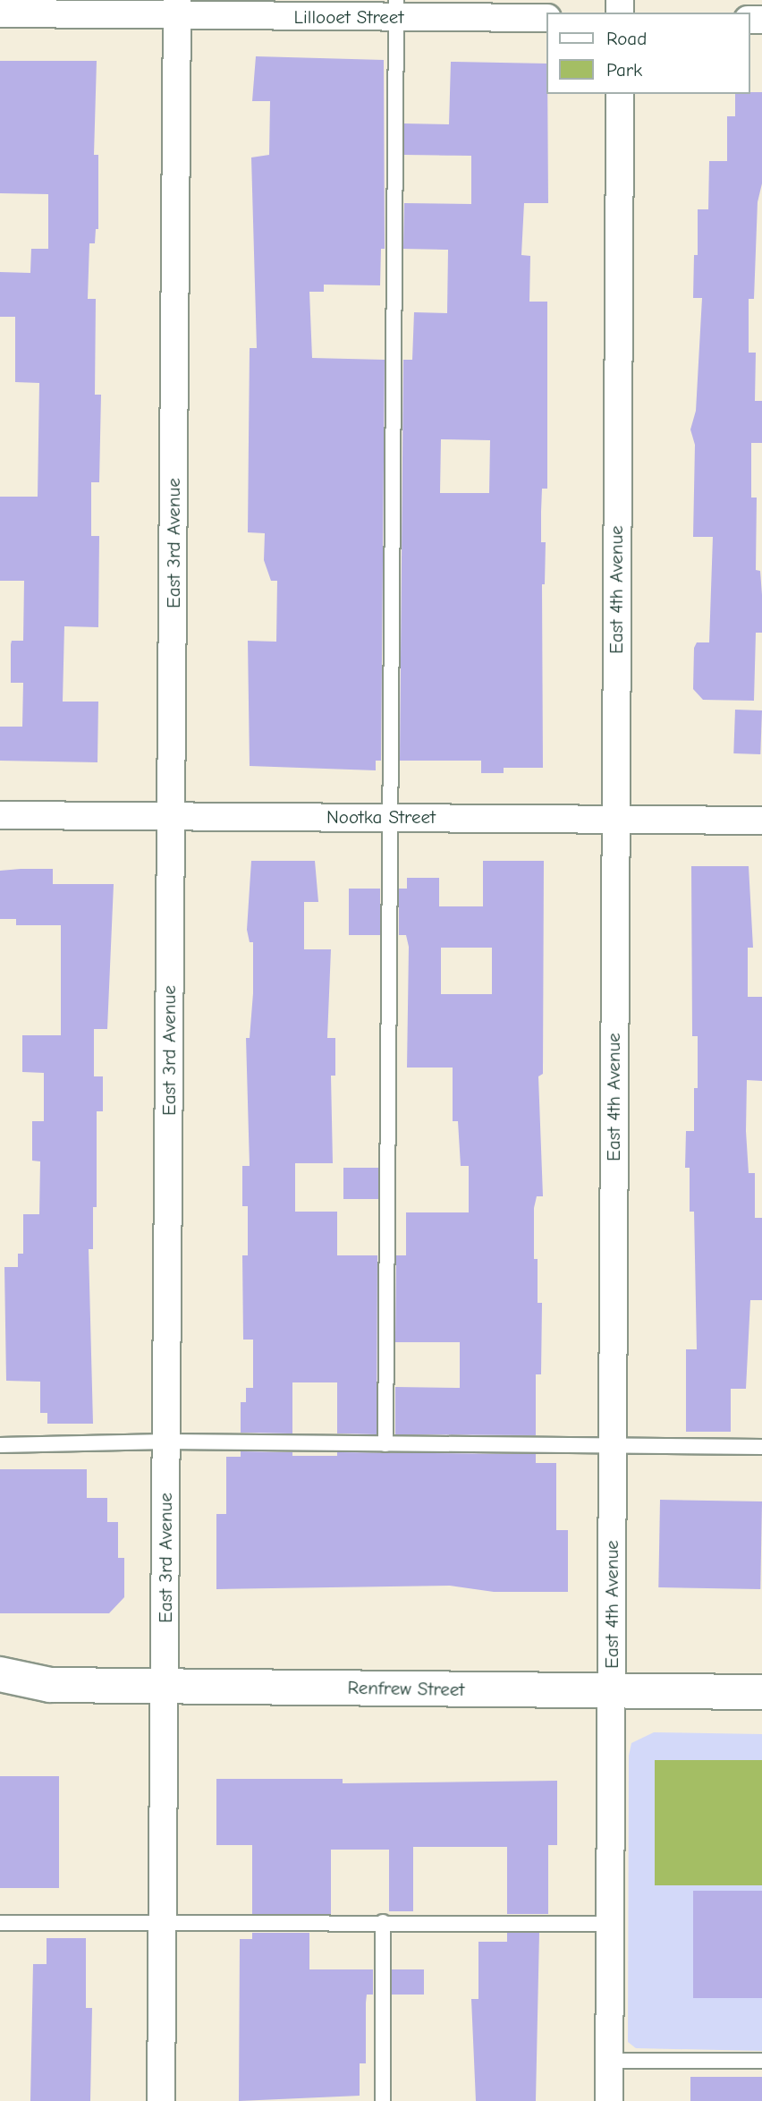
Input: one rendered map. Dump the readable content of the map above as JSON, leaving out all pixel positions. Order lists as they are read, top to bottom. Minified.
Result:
{"streets":{"street":["Lillooet Street","East 3rd Avenue","East 4th Avenue","Nootka Street","Renfrew Street"]},"crossings":[["Lillooet Street","East 3rd Avenue"],["East 3rd Avenue","Nootka Street"],["East 3rd Avenue","Renfrew Street"],["East 4th Avenue","Nootka Street"],["East 4th Avenue","Renfrew Street"]],"legend":["Road","Park"]}
